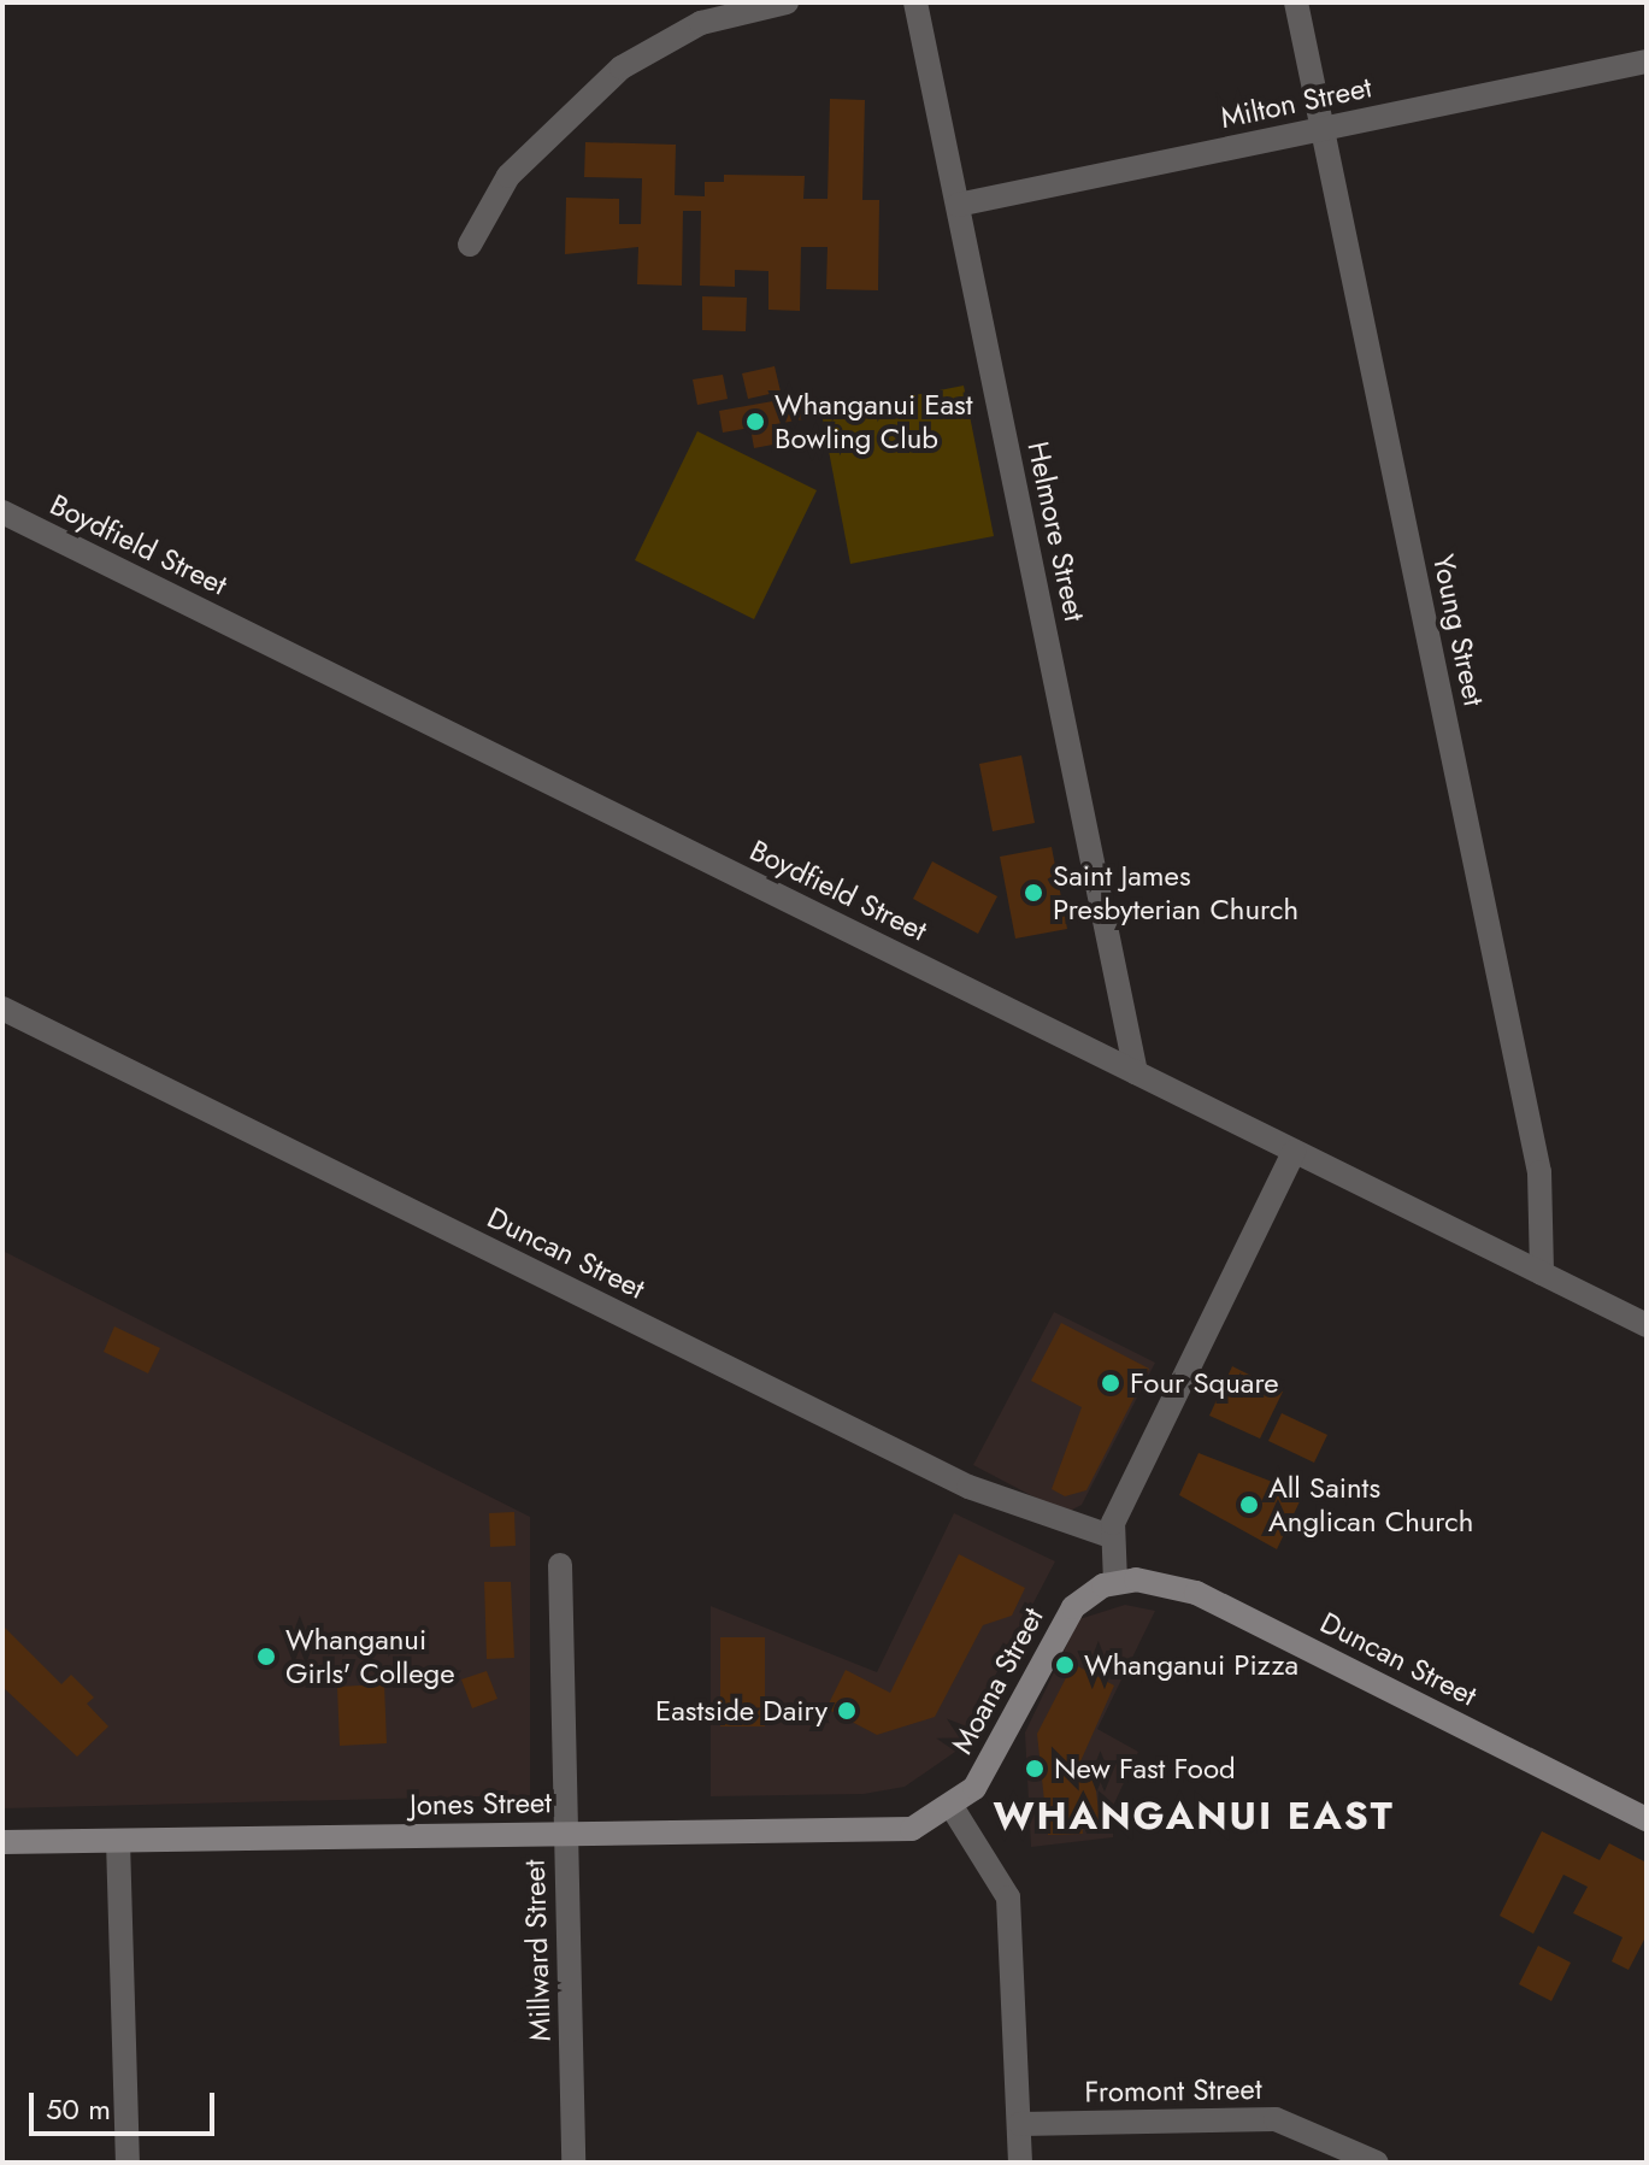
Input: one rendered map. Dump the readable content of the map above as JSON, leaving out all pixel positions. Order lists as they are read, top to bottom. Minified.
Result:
{"streets":{"main road":["Duncan Street","Moana Street","Jones Street"],"street":["Milton Street","Helmore Street","Boydfield Street","Young Street","Millward Street","Fromont Street"]},"crossings":[["Milton Street","Helmore Street"],["Milton Street","Young Street"],["Helmore Street","Boydfield Street"],["Boydfield Street","Young Street"],["Duncan Street","Moana Street"],["Moana Street","Jones Street"],["Jones Street","Millward Street"]],"districts":["WHANGANUI EAST"],"places":["Whanganui East Bowling Club","Saint James Presbyterian Church","Four Square","All Saints Anglican Church","Whanganui Girls' College","Whanganui Pizza","Eastside Dairy","New Fast Food"],"scale_bar":"50 m"}
